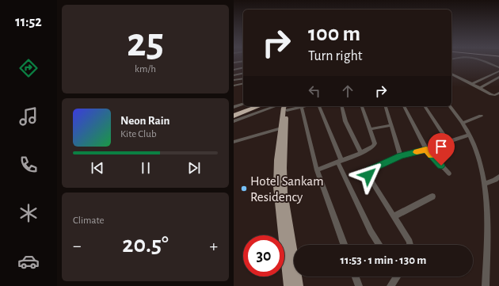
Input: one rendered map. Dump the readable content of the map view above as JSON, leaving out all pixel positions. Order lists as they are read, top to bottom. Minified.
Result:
{"places":["Hotel Sankam Residency"],"page":{"tabs":"11:52","tile":[["25","km/h"],"Climate"],"turn":["100 m","Turn right"],"song":["Neon Rain","Kite Club"],"heat":["−","20.5°","+"],"limit":"30","trip":"11:53 · 1 min · 130 m"}}
